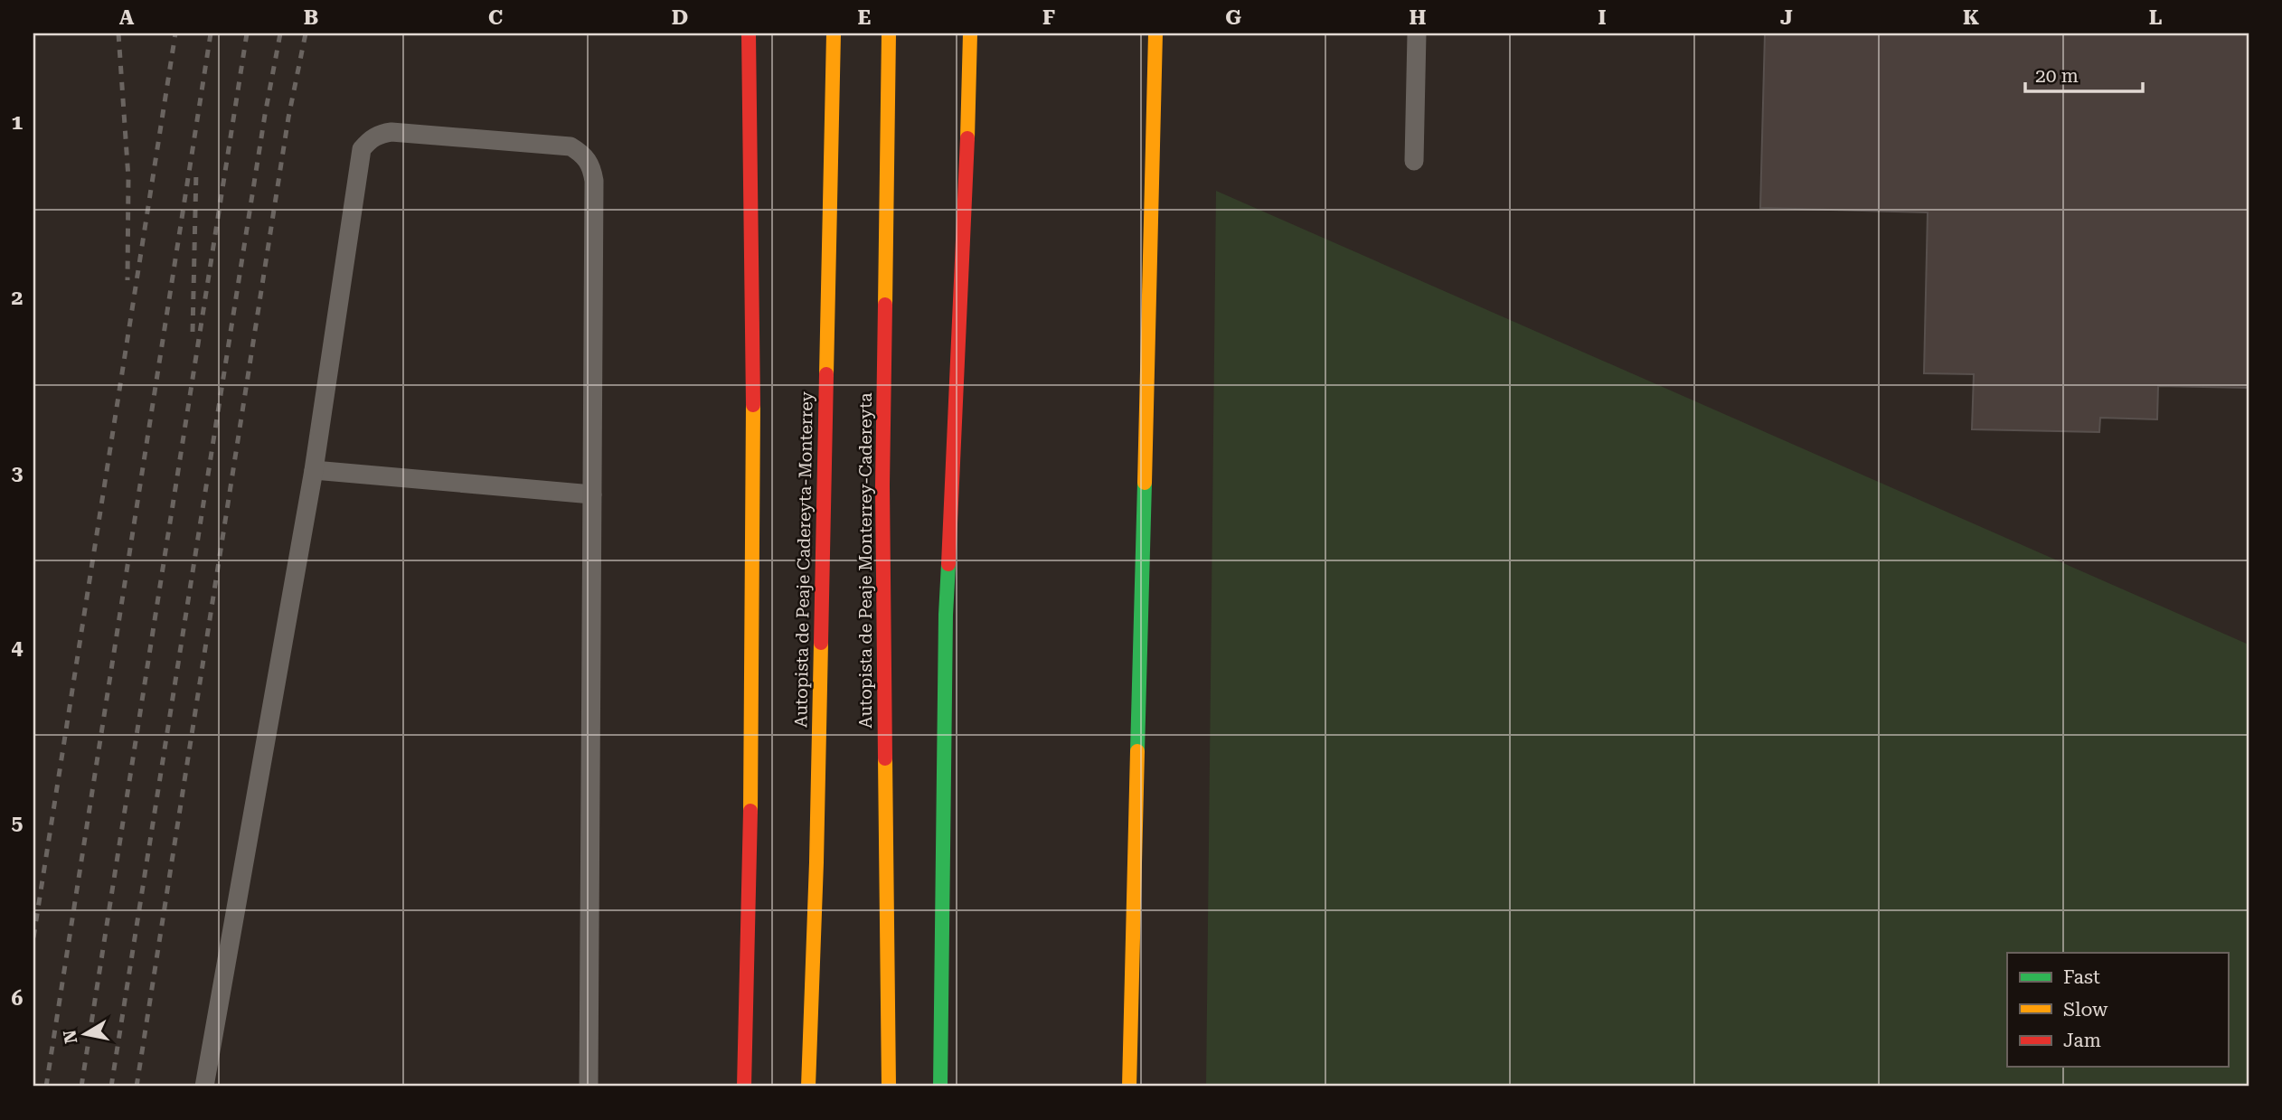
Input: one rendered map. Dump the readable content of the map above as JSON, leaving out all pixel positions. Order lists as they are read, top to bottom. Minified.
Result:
{"streets":{"main road":["Autopista de Peaje Cadereyta-Monterrey","Autopista de Peaje Monterrey-Cadereyta"]},"legend":["Fast","Slow","Jam"],"scale_bar":"20 m","north":"left","grid":{"columns":["A","B","C","D","E","F","G","H","I","J","K","L"],"rows":["1","2","3","4","5","6"]}}
